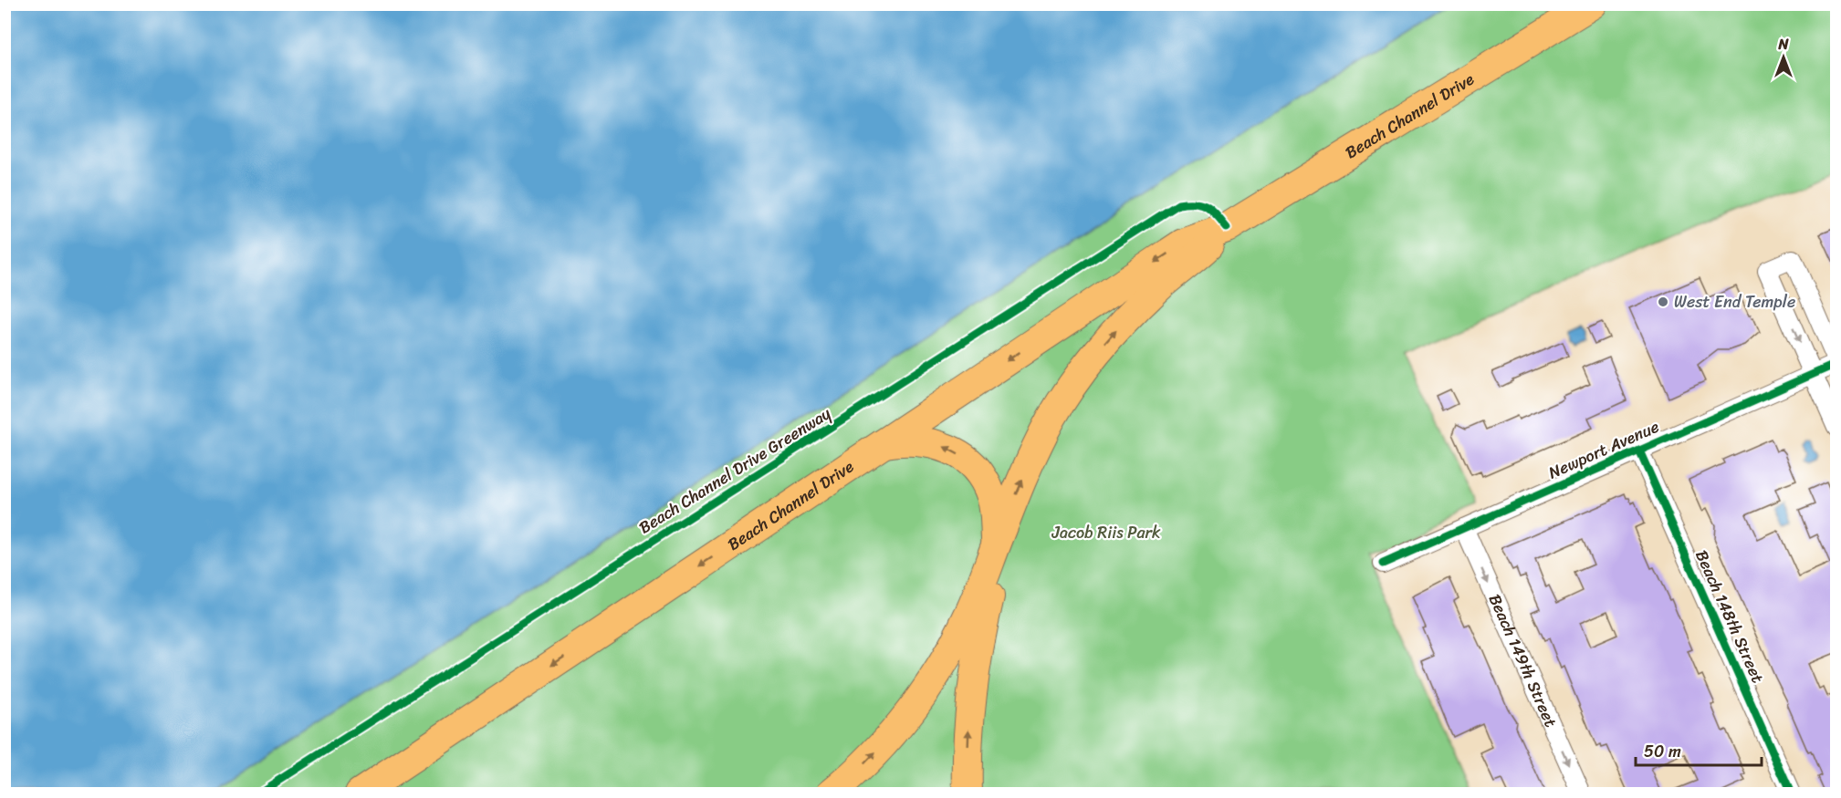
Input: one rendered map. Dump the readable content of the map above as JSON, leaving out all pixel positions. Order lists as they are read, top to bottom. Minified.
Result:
{"streets":{"main road":["Beach Channel Drive"],"street":["Newport Avenue","Beach 148th Street","Beach 149th Street"],"cycle path":["Beach Channel Drive Greenway"]},"crossings":[["Newport Avenue","Beach 148th Street"],["Newport Avenue","Beach 149th Street"]],"one_way":["Beach 149th Street"],"parks":["Jacob Riis Park"],"places":["West End Temple"],"scale_bar":"50 m","north":"top"}
